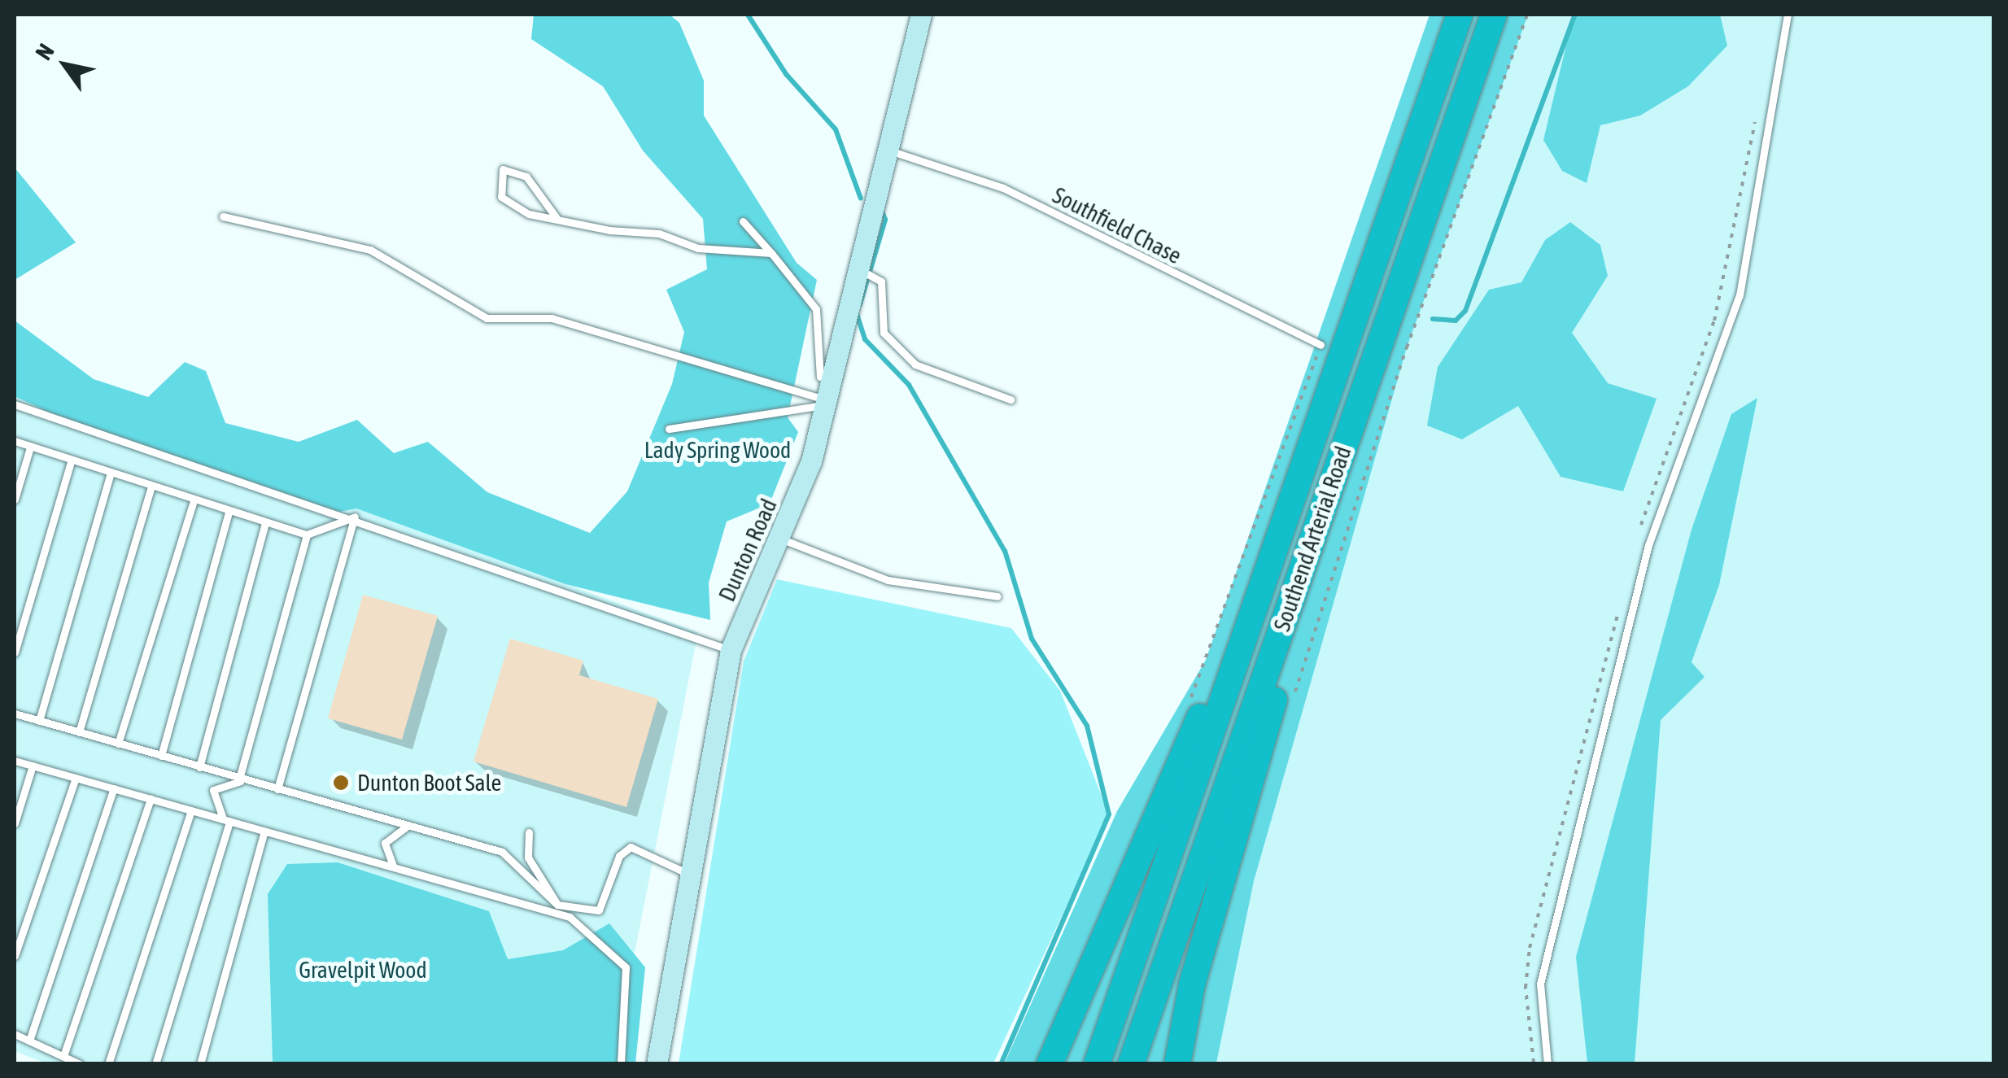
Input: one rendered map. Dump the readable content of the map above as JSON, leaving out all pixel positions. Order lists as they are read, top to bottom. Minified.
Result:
{"streets":{"highway":["Southend Arterial Road"],"street":["Dunton Road"],"lane":["Southfield Chase"]},"crossings":[["Southfield Chase","Southend Arterial Road"],["Southfield Chase","Dunton Road"]],"parks":["Lady Spring Wood","Gravelpit Wood"],"places":["Dunton Boot Sale"],"north":"top left"}
